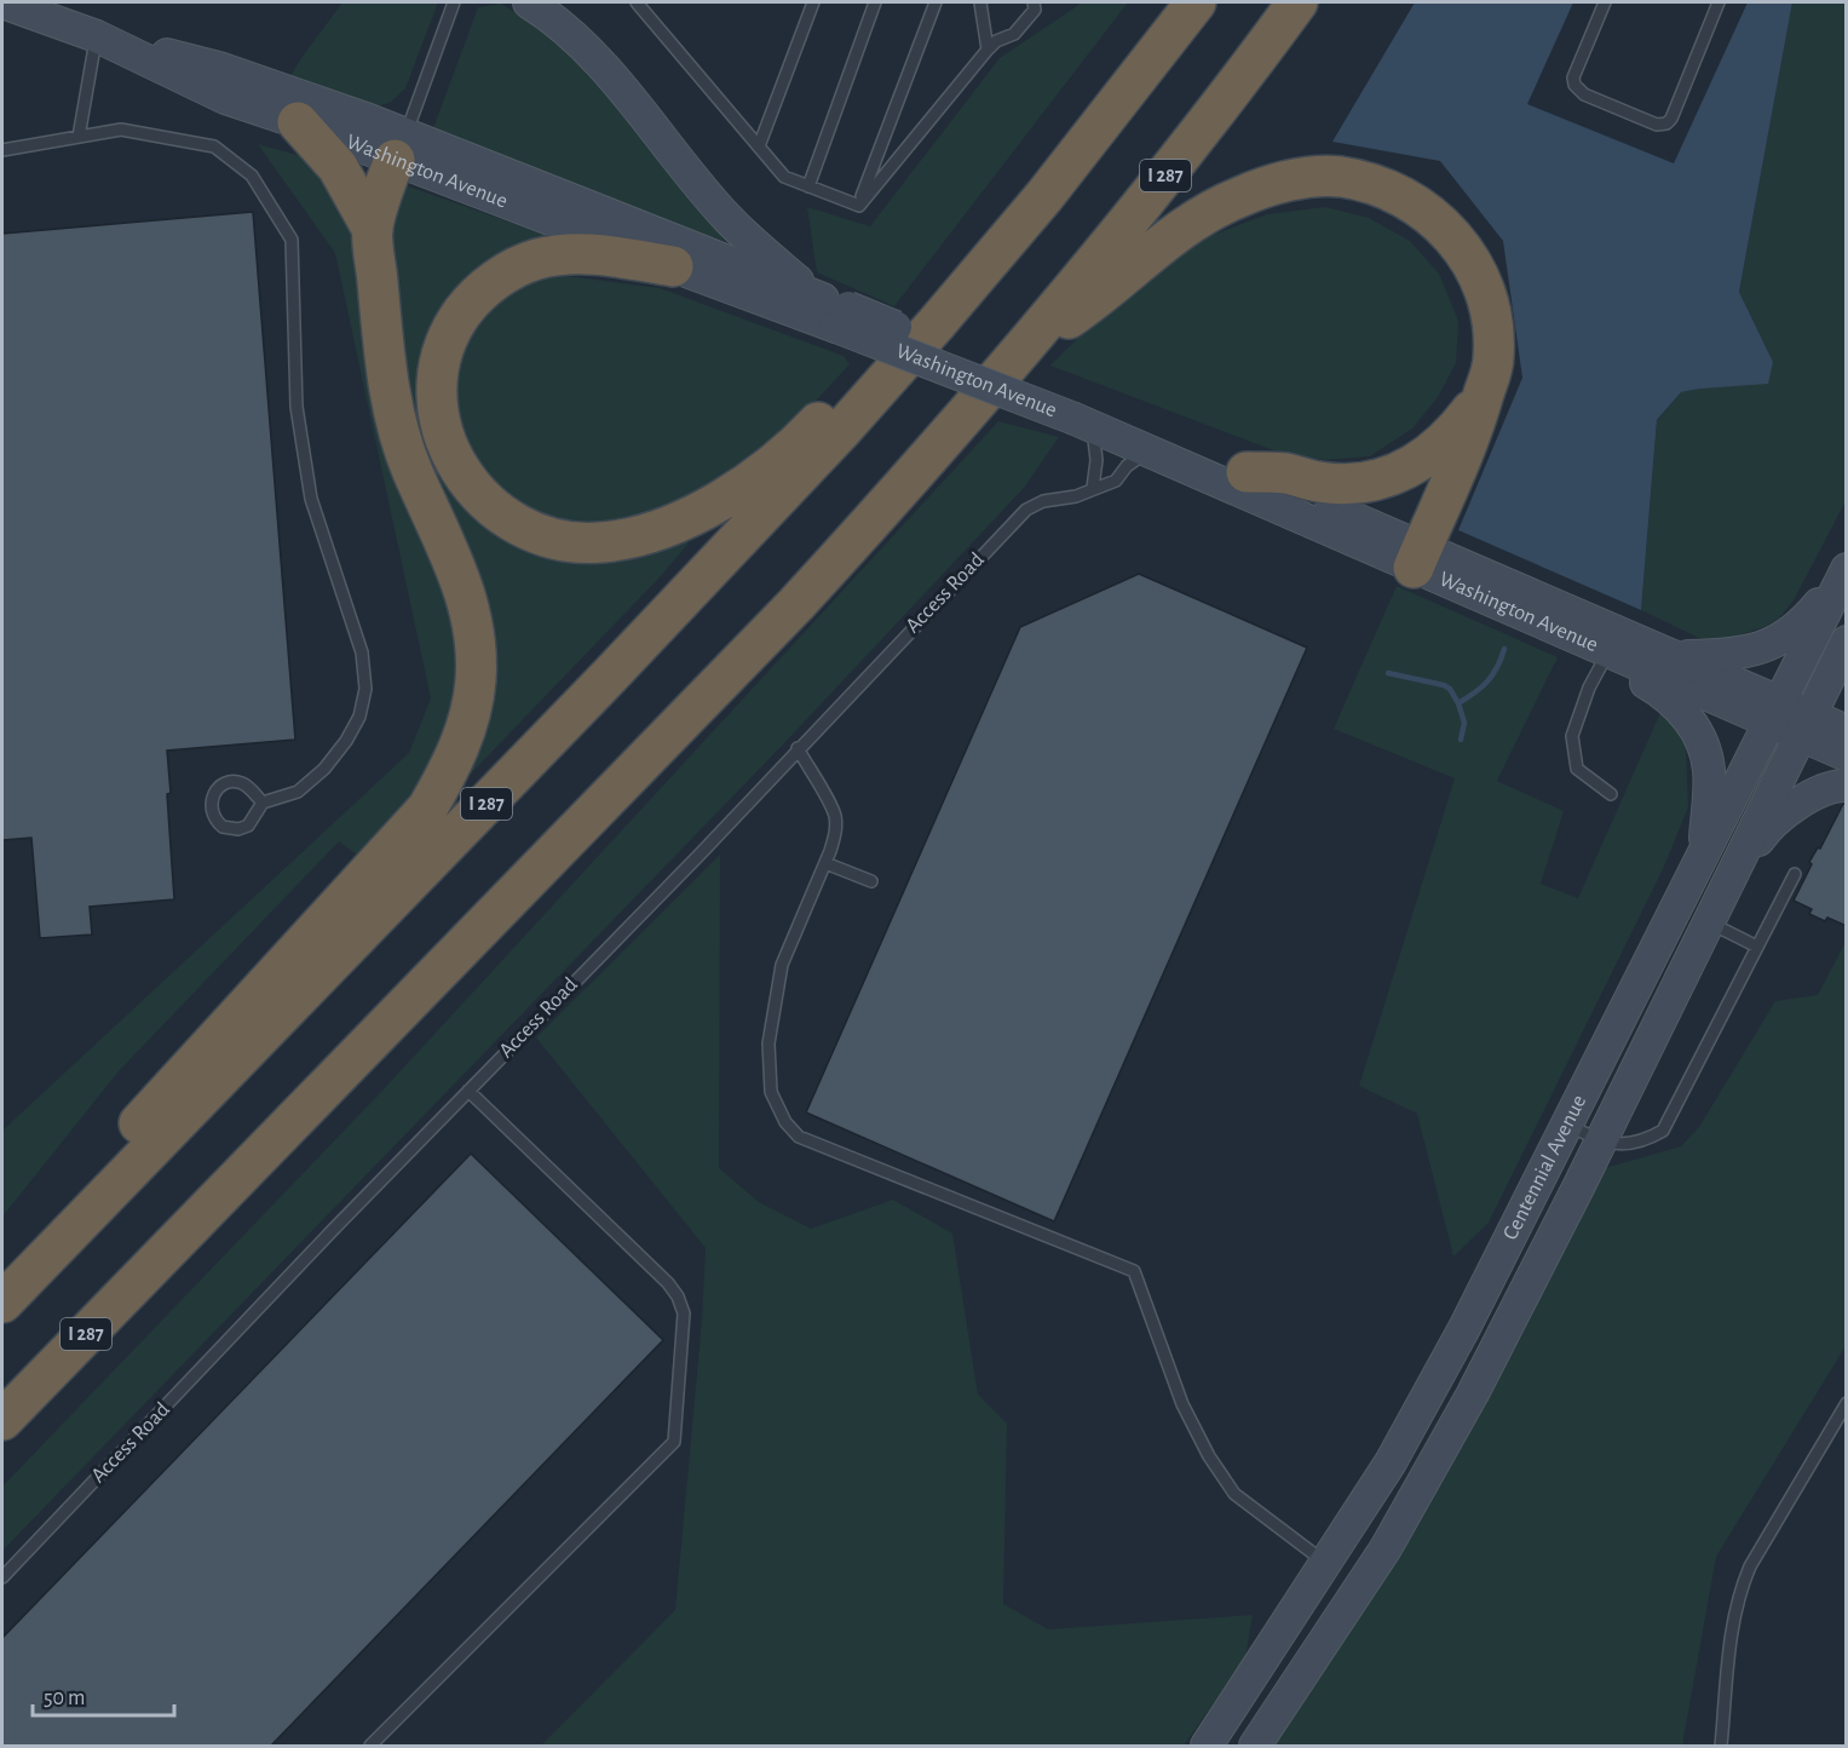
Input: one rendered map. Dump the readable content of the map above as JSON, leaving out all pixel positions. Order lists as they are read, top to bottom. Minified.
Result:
{"streets":{"highway":["I 287"],"main road":["Washington Avenue","Centennial Avenue"],"lane":["Access Road"]},"crossings":[["Washington Avenue","Access Road"],["Washington Avenue","Centennial Avenue"]],"scale_bar":"50 m"}
